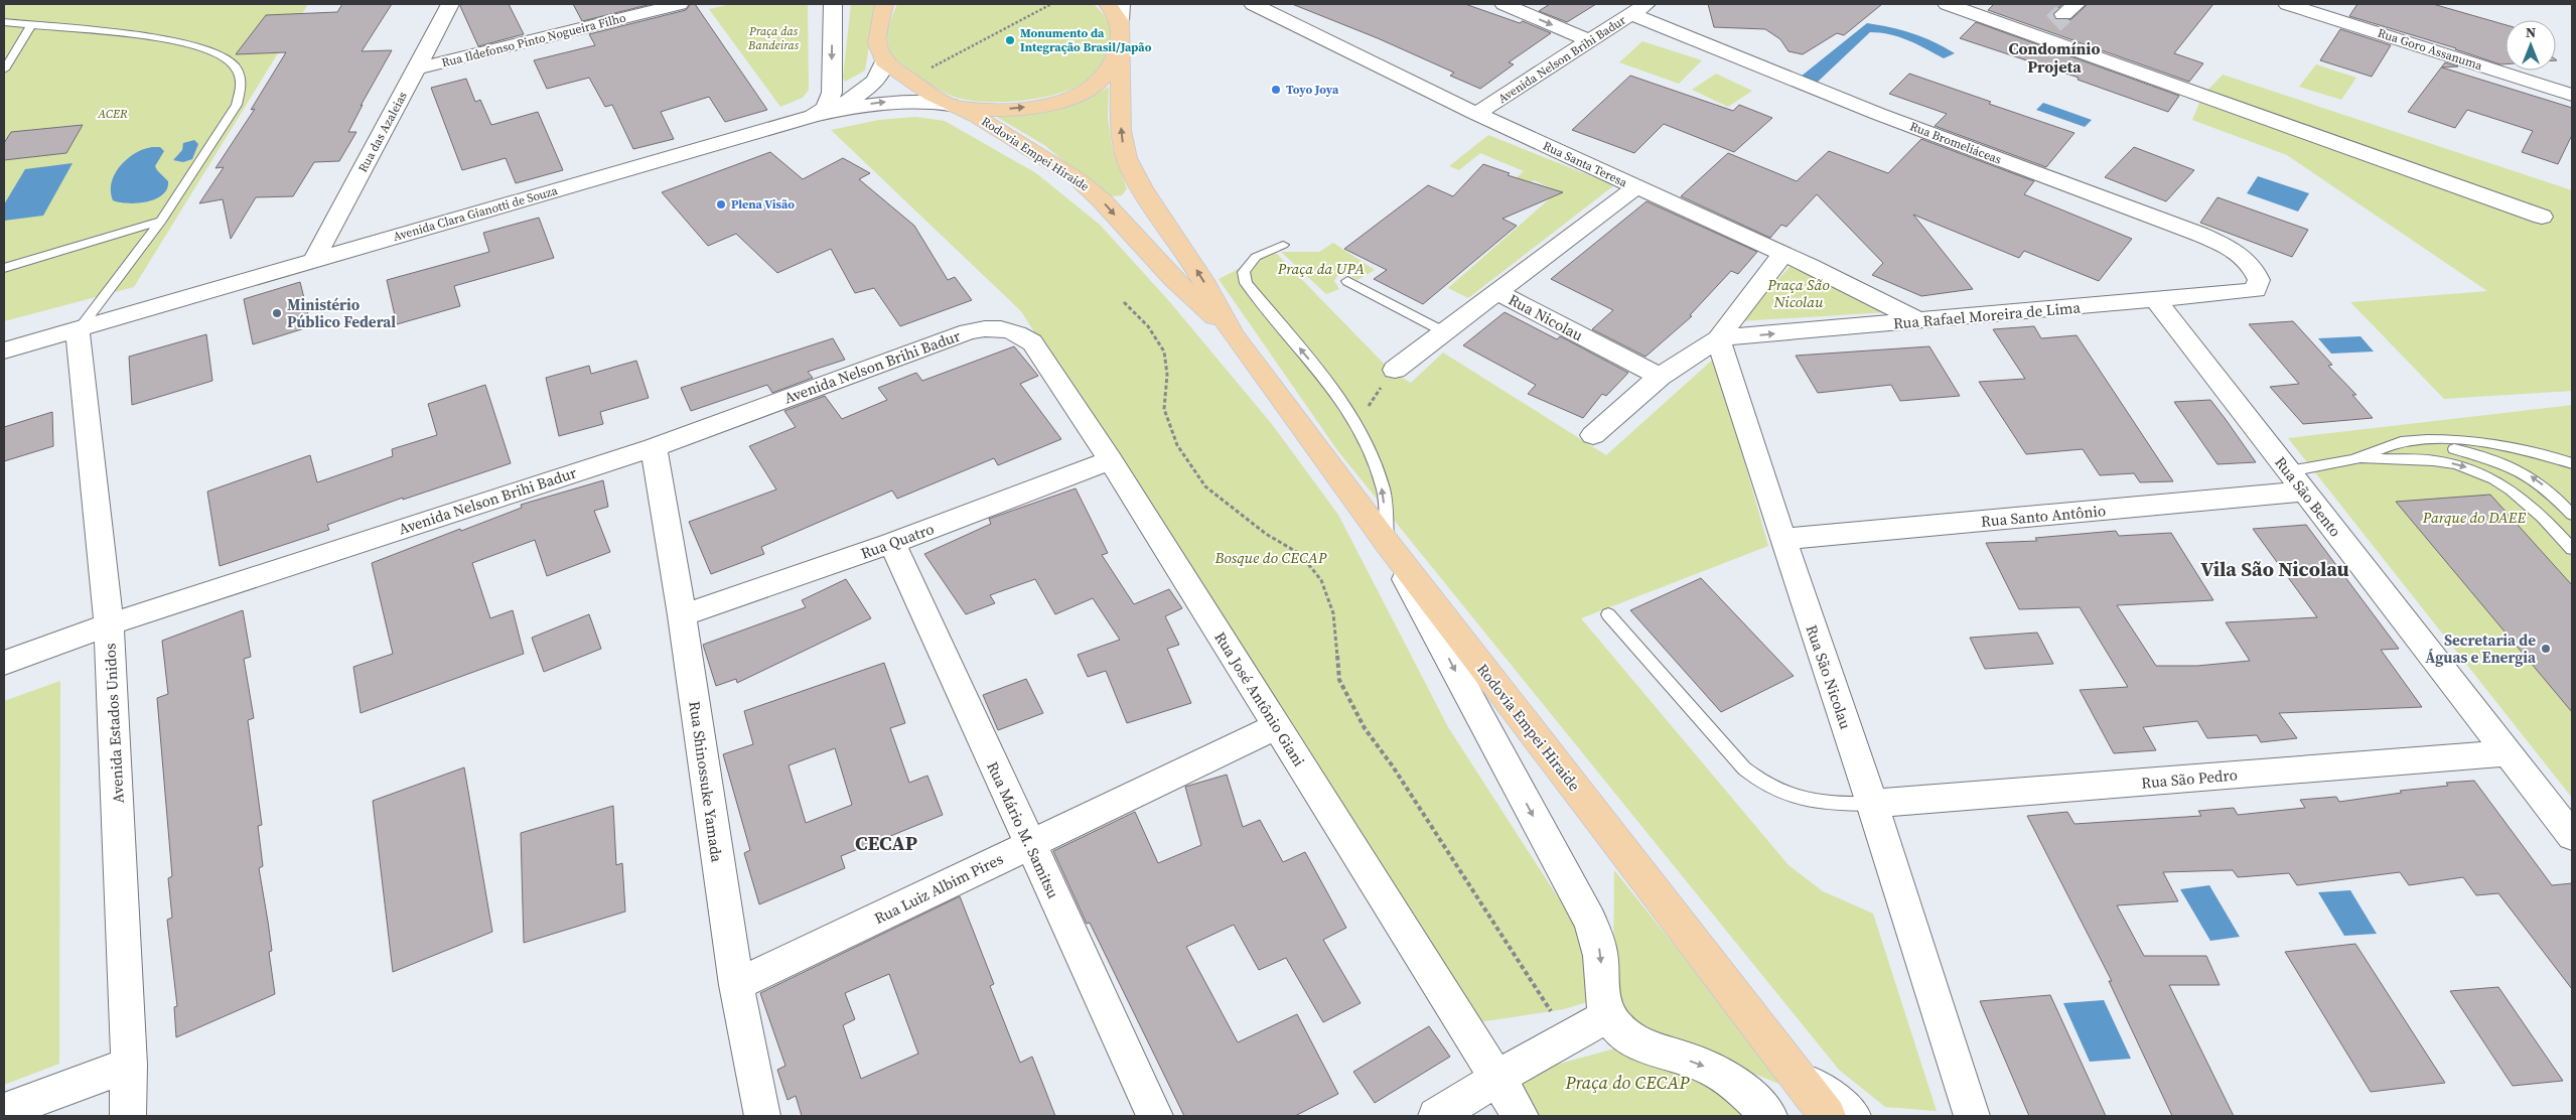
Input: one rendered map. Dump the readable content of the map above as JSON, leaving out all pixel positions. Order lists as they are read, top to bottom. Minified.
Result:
{"streets":{"main road":["Rodovia Empei Hiraide"],"street":["Rua Ildefonso Pinto Nogueira Filho","Rua Goro Assanuma","Avenida Nelson Brihi Badur","Rua das Azaleias","Rua Bromeliáceas","Rua Santa Teresa","Avenida Clara Gianotti de Souza","Rua Rafael Moreira de Lima","Rua Nicolau","Rua São Bento","Rua Santo Antônio","Rua Quatro","Rua São Nicolau","Rua José Antônio Giani","Avenida Estados Unidos","Rua São Pedro","Rua Shinossuke Yamada","Rua Mário M. Samitsu","Rua Luiz Albim Pires"]},"crossings":[["Rua Ildefonso Pinto Nogueira Filho","Rua das Azaleias"],["Avenida Nelson Brihi Badur","Rua Bromeliáceas"],["Avenida Nelson Brihi Badur","Rua Santa Teresa"],["Avenida Nelson Brihi Badur","Rua José Antônio Giani"],["Avenida Nelson Brihi Badur","Avenida Estados Unidos"],["Avenida Nelson Brihi Badur","Rua Shinossuke Yamada"],["Rua das Azaleias","Avenida Clara Gianotti de Souza"],["Rua Bromeliáceas","Rua Rafael Moreira de Lima"],["Rodovia Empei Hiraide","Avenida Clara Gianotti de Souza"],["Rua Santa Teresa","Rua Rafael Moreira de Lima"],["Rua Santa Teresa","Rua Nicolau"],["Avenida Clara Gianotti de Souza","Avenida Estados Unidos"],["Rua Rafael Moreira de Lima","Rua São Bento"],["Rua Rafael Moreira de Lima","Rua São Nicolau"],["Rua São Bento","Rua Santo Antônio"],["Rua São Bento","Rua São Pedro"],["Rua Santo Antônio","Rua São Nicolau"],["Rua Quatro","Rua José Antônio Giani"],["Rua Quatro","Rua Shinossuke Yamada"],["Rua Quatro","Rua Mário M. Samitsu"],["Rua São Nicolau","Rua São Pedro"],["Rua José Antônio Giani","Rua Luiz Albim Pires"],["Rua Shinossuke Yamada","Rua Luiz Albim Pires"],["Rua Mário M. Samitsu","Rua Luiz Albim Pires"]],"one_way":["Rua Rafael Moreira de Lima"],"districts":["Condomínio Projeta","Vila São Nicolau","CECAP"],"parks":["Praça das Bandeiras","ACER","Praça da UPA","Praça São Nicolau","Parque do DAEE","Bosque do CECAP","Praça do CECAP"],"places":["Monumento da Integração Brasil/Japão","Toyo Joya","Plena Visão","Ministério Público Federal","Secretaria de Águas e Energia"],"north":"top"}
